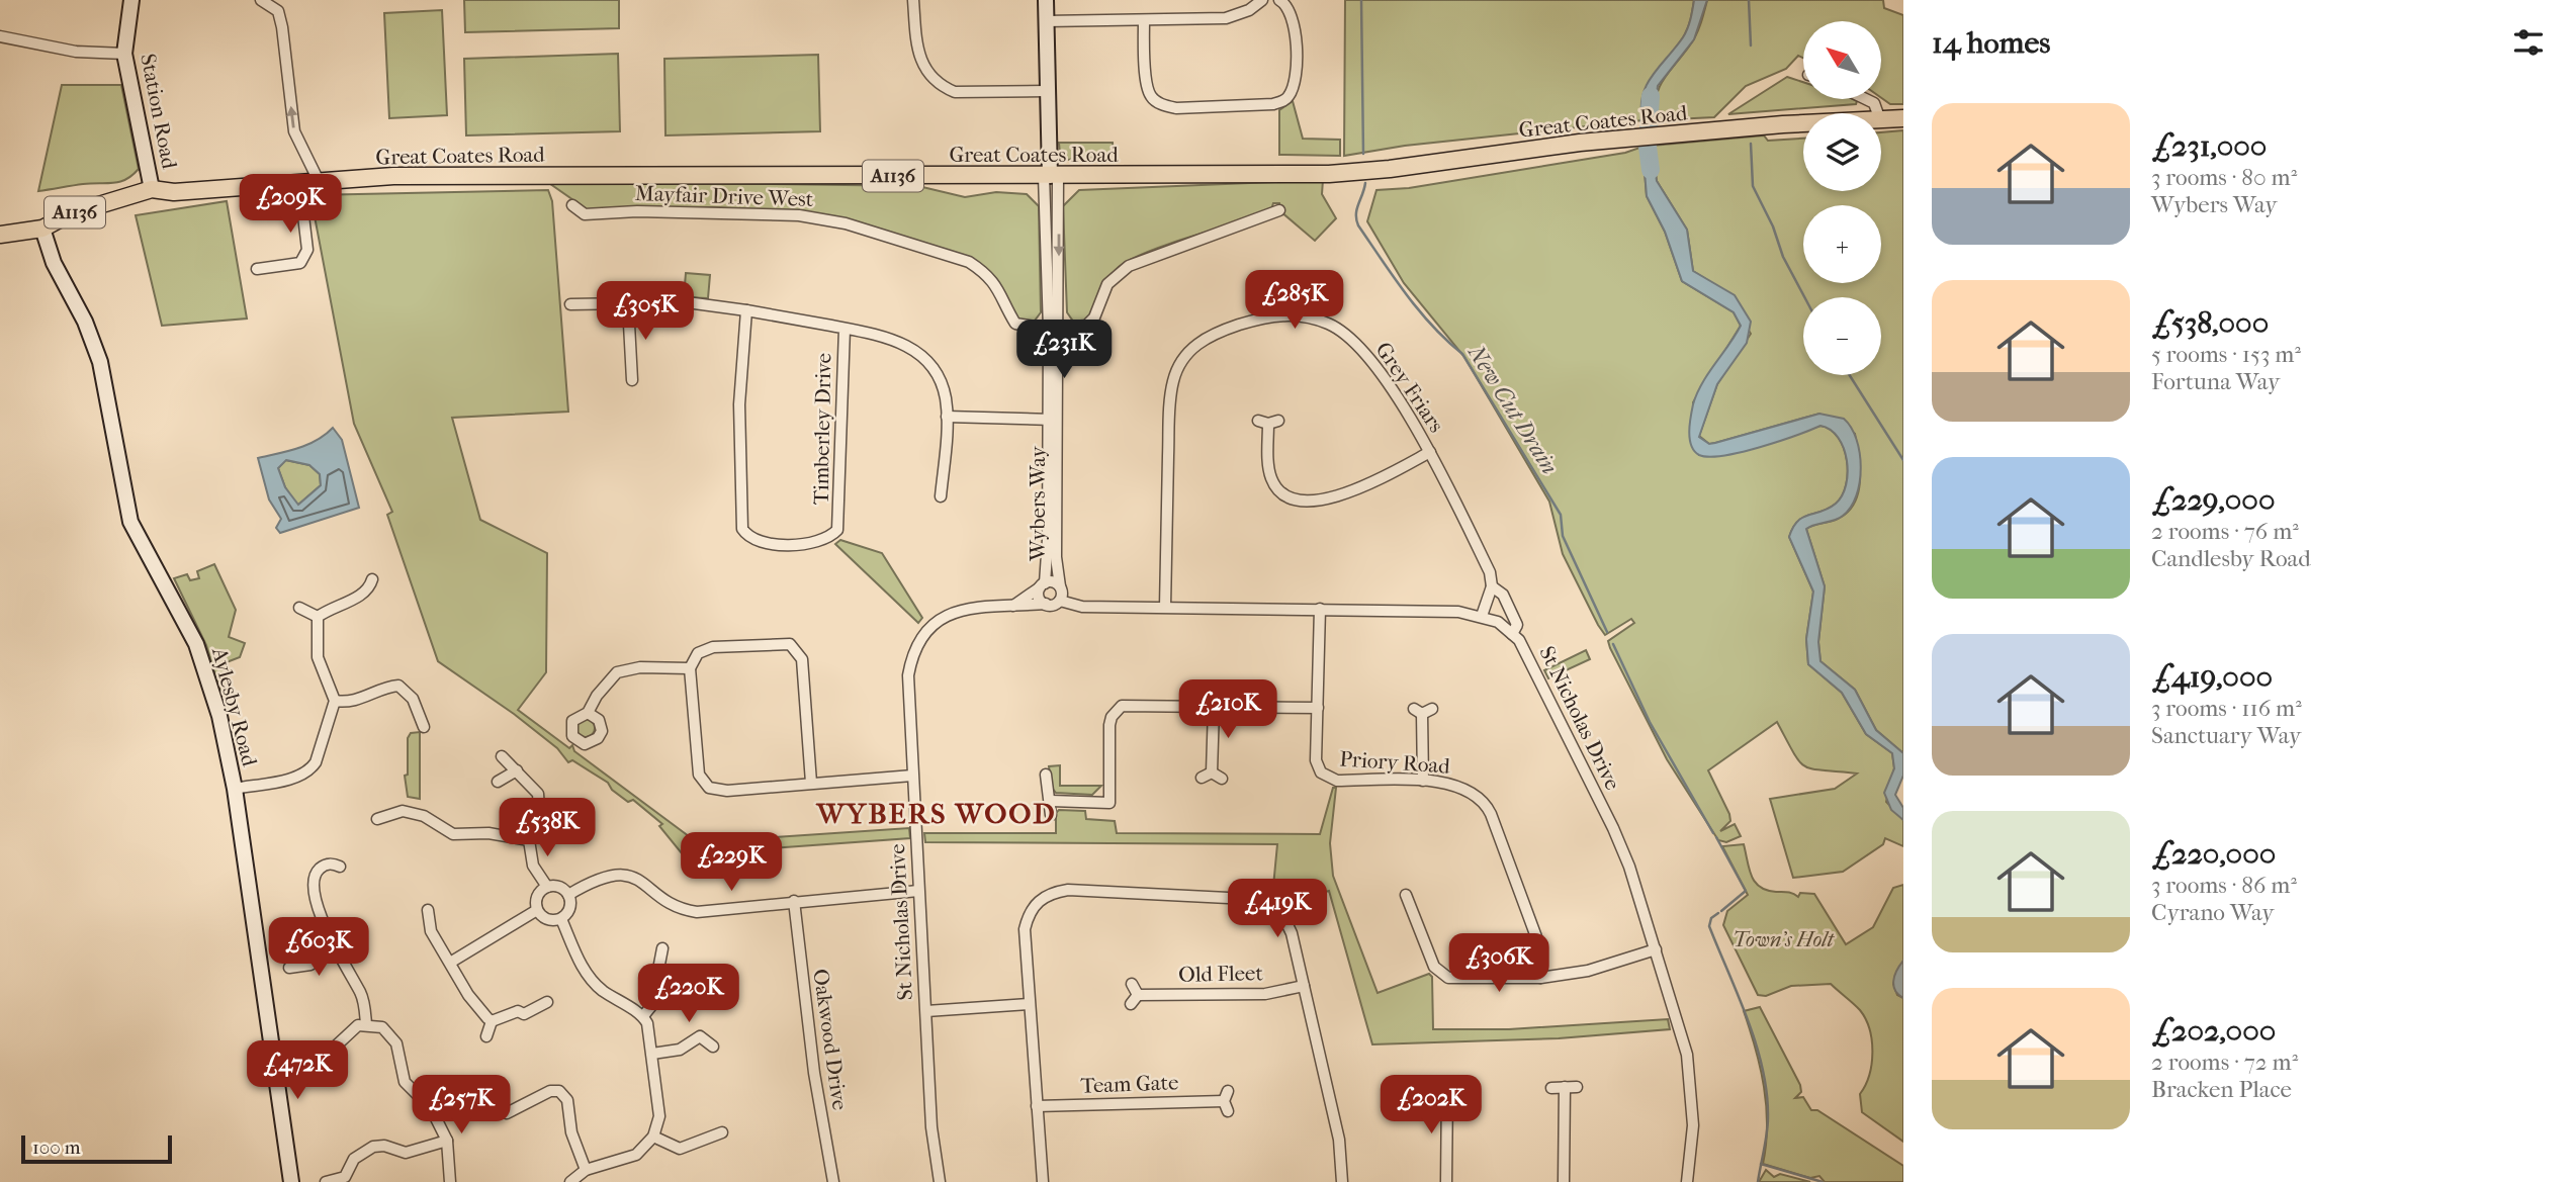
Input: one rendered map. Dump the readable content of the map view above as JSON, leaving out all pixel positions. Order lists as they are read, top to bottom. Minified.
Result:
{"streets":{"main road":["Great Coates Road","A1136"],"street":["Station Road","Mayfair Drive West","Grey Friars","Timberley Drive","Wybers Way","Aylesby Road","St Nicholas Drive","Priory Road","Old Fleet","Oakwood Drive","Team Gate"]},"crossings":[["Station Road","Great Coates Road"],["Great Coates Road","Wybers Way"],["Great Coates Road","Aylesby Road"],["Mayfair Drive West","Wybers Way"],["Grey Friars","St Nicholas Drive"],["Wybers Way","St Nicholas Drive"],["St Nicholas Drive","Priory Road"]],"districts":["WYBERS WOOD"],"water":["New Cut Drain"],"parks":["Town's Holt"],"scale_bar":"100 m","north":"top left","page":{"heading":"14 homes","map_buttons":["+","−"],"list":[{"name":"£231,000","note":"3 rooms · 80 m² · Wybers Way"},{"name":"£538,000","note":"5 rooms · 153 m² · Fortuna Way"},{"name":"£229,000","note":"2 rooms · 76 m² · Candlesby Road"},{"name":"£419,000","note":"3 rooms · 116 m² · Sanctuary Way"},{"name":"£220,000","note":"3 rooms · 86 m² · Cyrano Way"},{"name":"£202,000","note":"2 rooms · 72 m² · Bracken Place"}],"price":["£209K","£285K","£305K","£231K","£210K","£538K","£229K","£419K","£603K","£306K","£220K","£472K","£257K","£202K"],"scale":"100 m"}}
